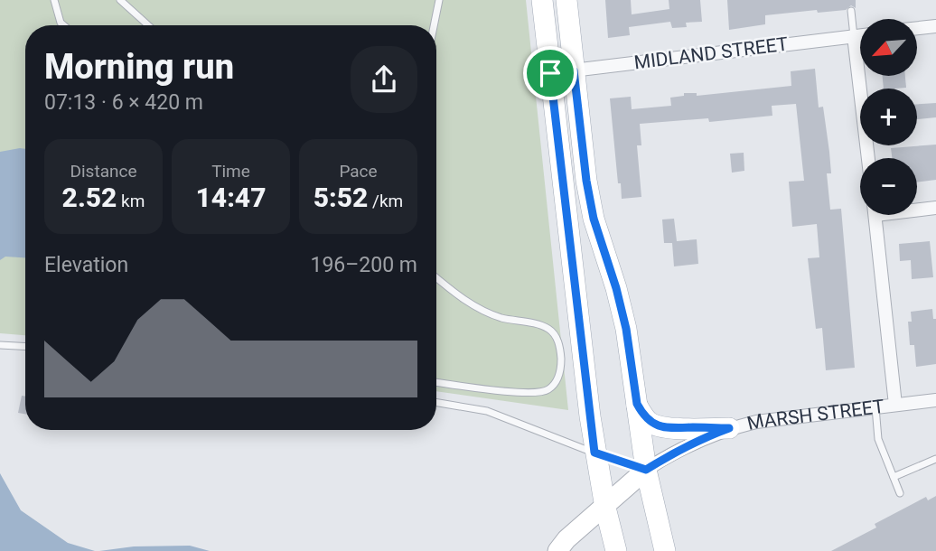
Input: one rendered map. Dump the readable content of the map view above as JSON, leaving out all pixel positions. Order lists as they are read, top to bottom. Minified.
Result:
{"streets":{"street":["MIDLAND STREET","MARSH STREET"]},"north":"bottom left","page":{"map_buttons":["+","−"],"heading":["Morning run","07:13 · 6 × 420 m"],"stats":[["Distance","2.52 km"],["Time","14:47"],["Pace","5:52 /km"]],"chart":["Elevation","196–200 m"]}}
